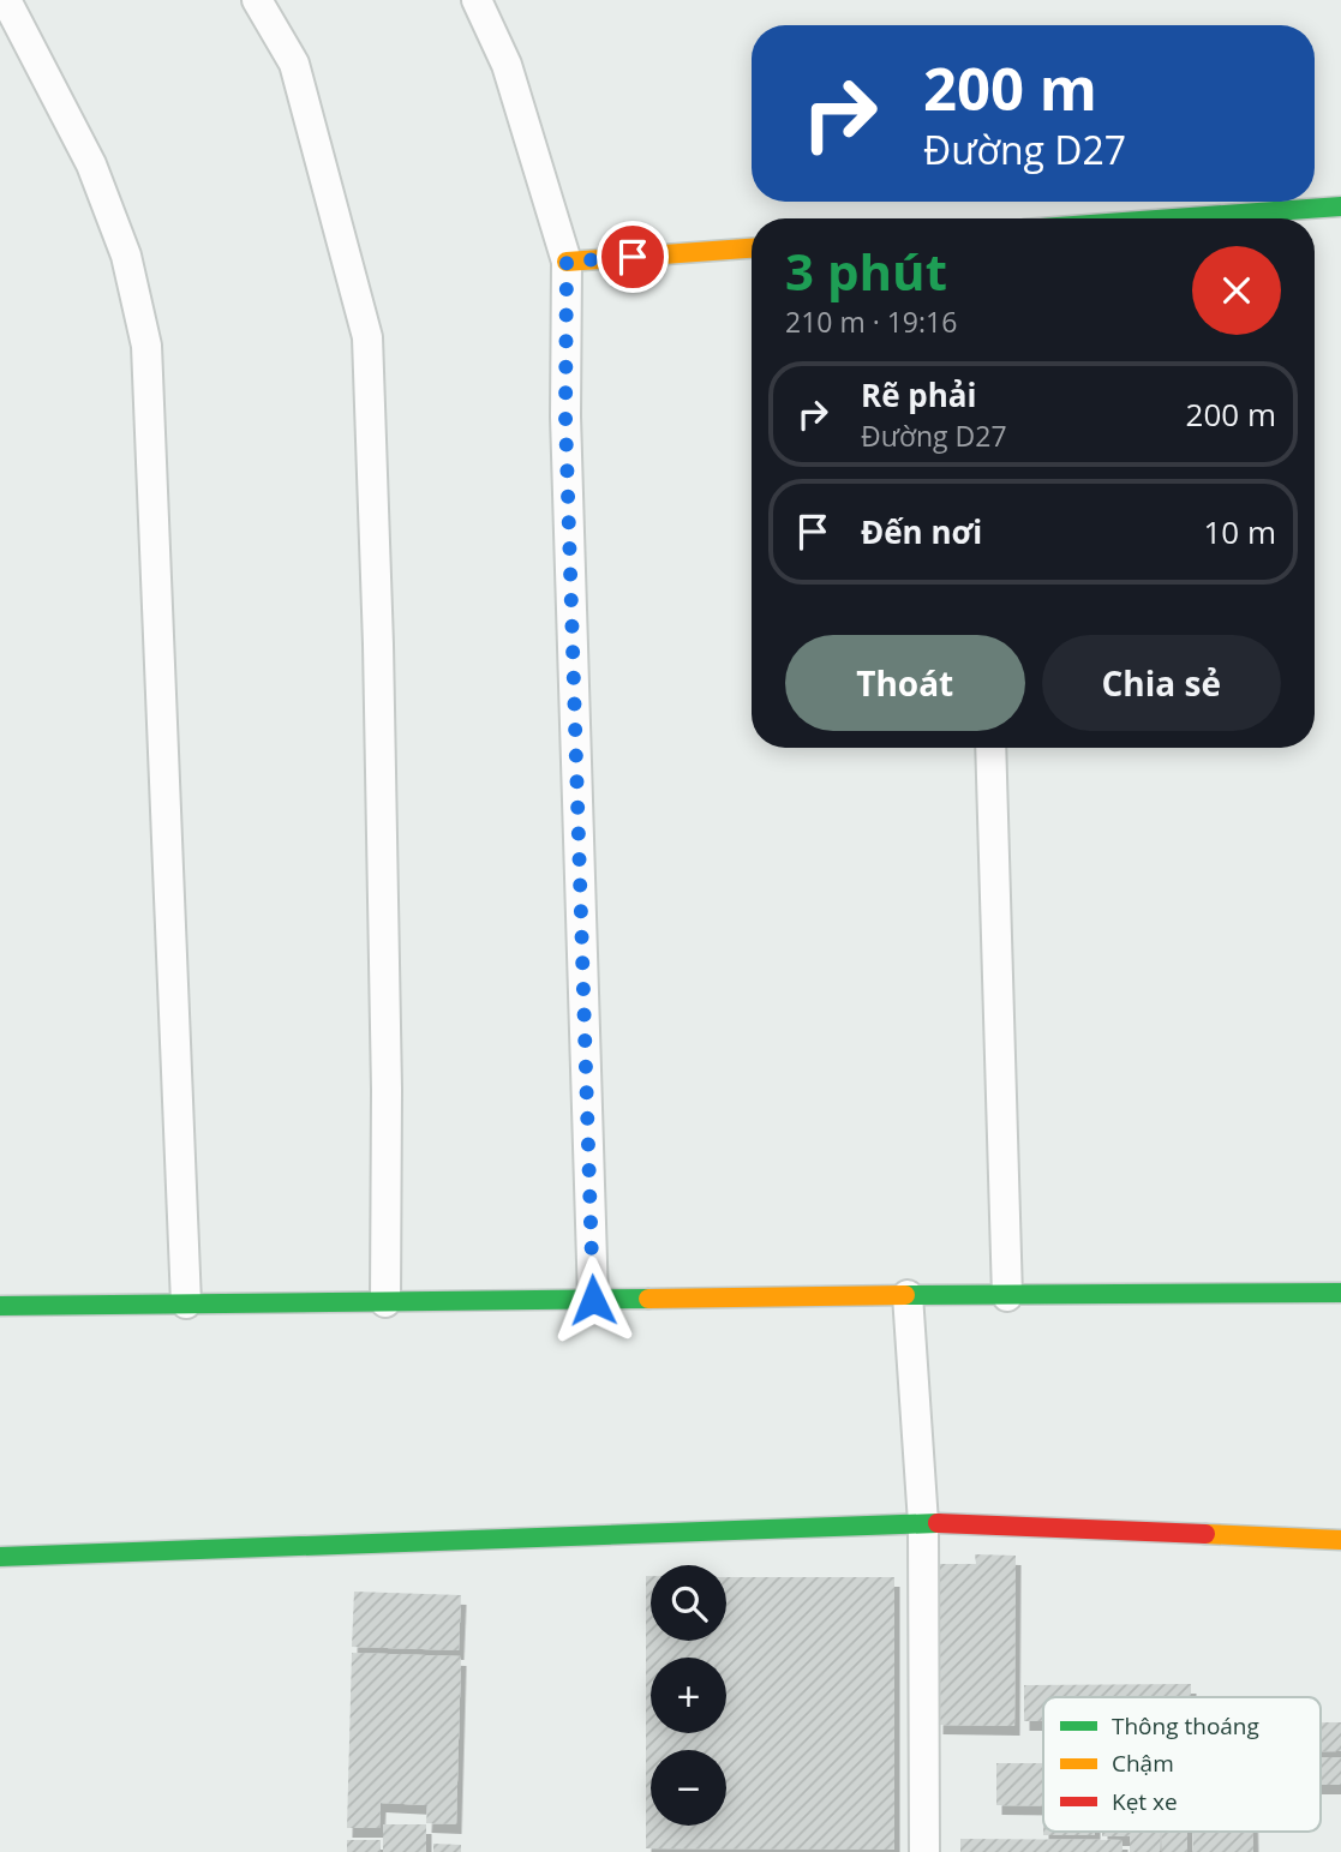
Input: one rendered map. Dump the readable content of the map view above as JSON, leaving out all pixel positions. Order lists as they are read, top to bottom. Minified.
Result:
{"legend":["Thông thoáng","Chậm","Kẹt xe"],"page":{"turn":["200 m","Đường D27"],"heading":["3 phút","210 m · 19:16"],"list":[{"name":"Rẽ phải","note":"Đường D27","value":"200 m"},{"name":"Đến nơi","value":"10 m"}],"buttons":["Thoát","Chia sẻ"],"map_buttons":["+","−"]}}
